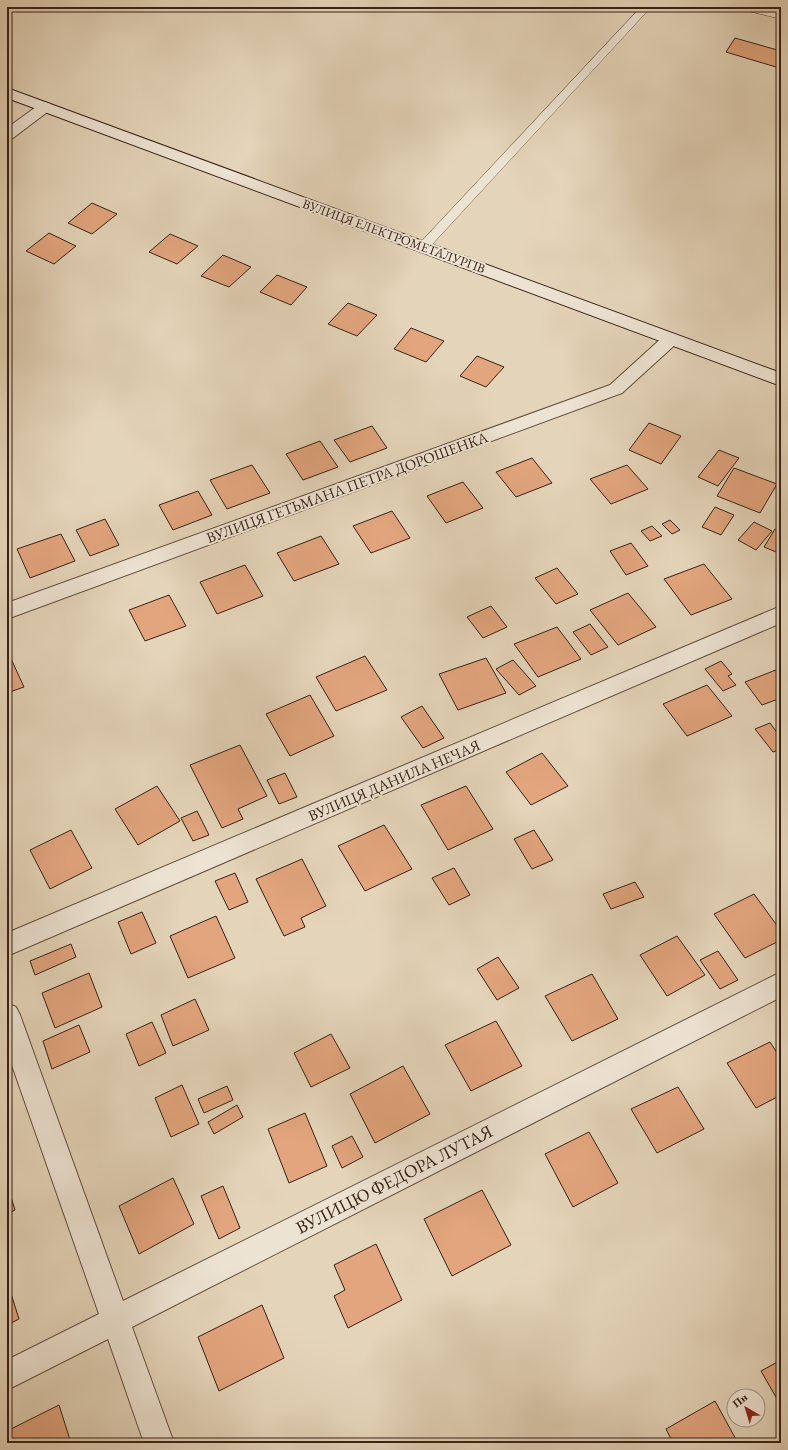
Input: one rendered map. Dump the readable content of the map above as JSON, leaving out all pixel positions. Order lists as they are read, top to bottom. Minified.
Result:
{"streets":{"street":["ВУЛИЦЯ ЕЛЕКТРОМЕТАЛУРГІВ","ВУЛИЦЯ ГЕТЬМАНА ПЕТРА ДОРОШЕНКА","ВУЛИЦЯ ДАНИЛА НЕЧАЯ","ВУЛИЦЮ ФЕДОРА ЛУТАЯ"]},"crossings":[["ВУЛИЦЯ ЕЛЕКТРОМЕТАЛУРГІВ","ВУЛИЦЯ ГЕТЬМАНА ПЕТРА ДОРОШЕНКА"]],"north":"top left"}
